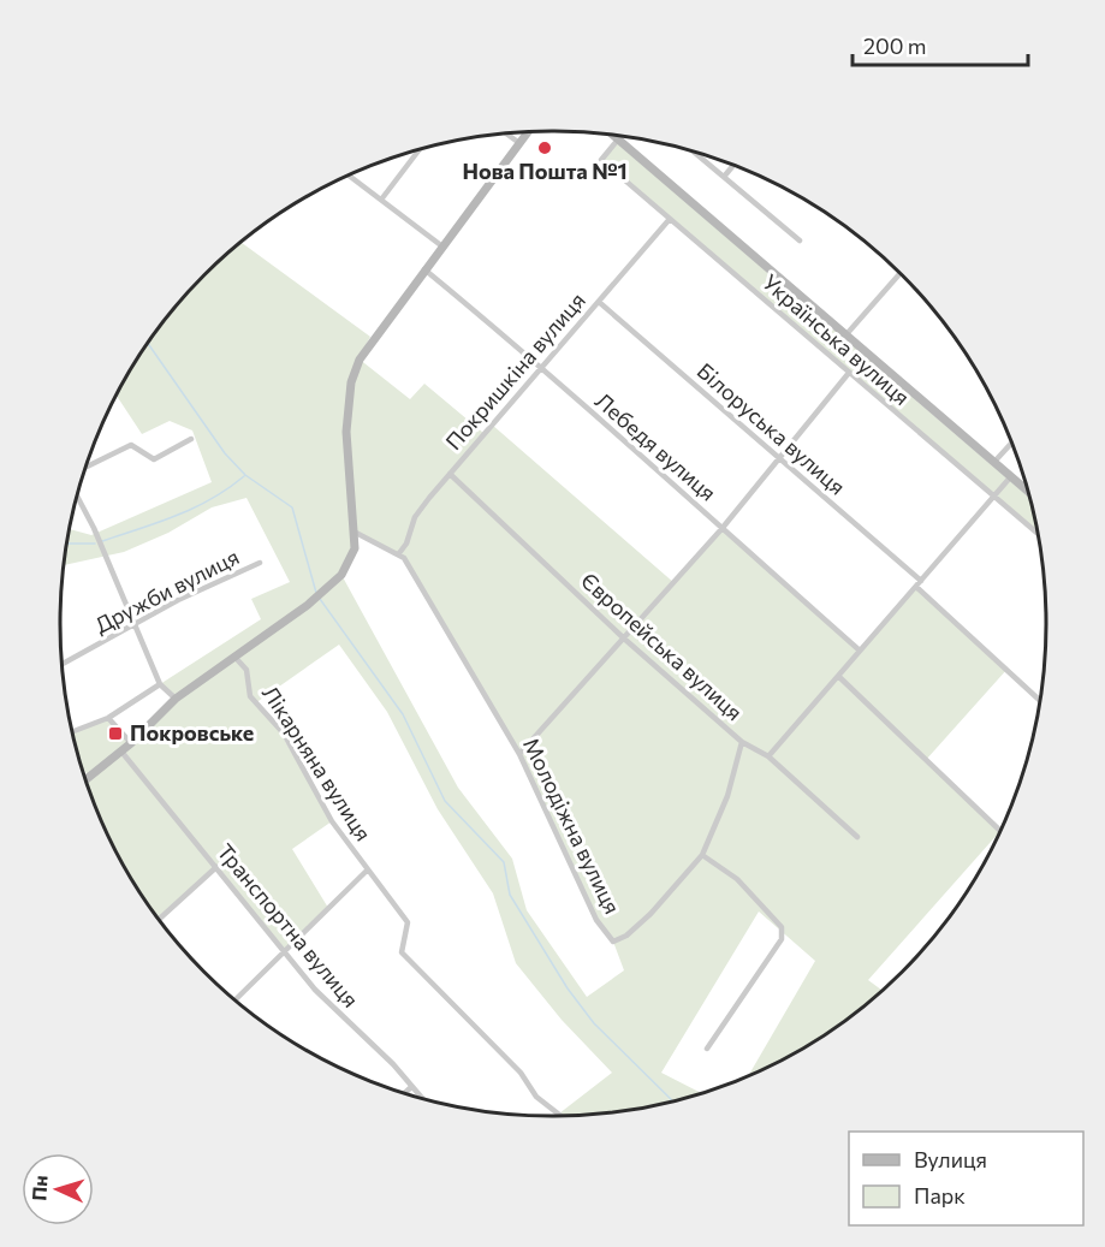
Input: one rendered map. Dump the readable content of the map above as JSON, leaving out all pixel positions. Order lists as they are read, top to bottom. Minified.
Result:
{"streets":{"street":["Українська вулиця","Покришкіна вулиця","Білоруська вулиця","Лебедя вулиця","Дружби вулиця","Європейська вулиця","Лікарняна вулиця","Молодіжна вулиця","Транспортна вулиця"]},"crossings":[["Українська вулиця","Покришкіна вулиця"],["Покришкіна вулиця","Білоруська вулиця"],["Покришкіна вулиця","Лебедя вулиця"],["Покришкіна вулиця","Європейська вулиця"],["Покришкіна вулиця","Молодіжна вулиця"]],"places":{"other":["Нова Пошта №1"],"transit":["Покровське"]},"legend":["Вулиця","Парк"],"scale_bar":"200 m","north":"left"}
